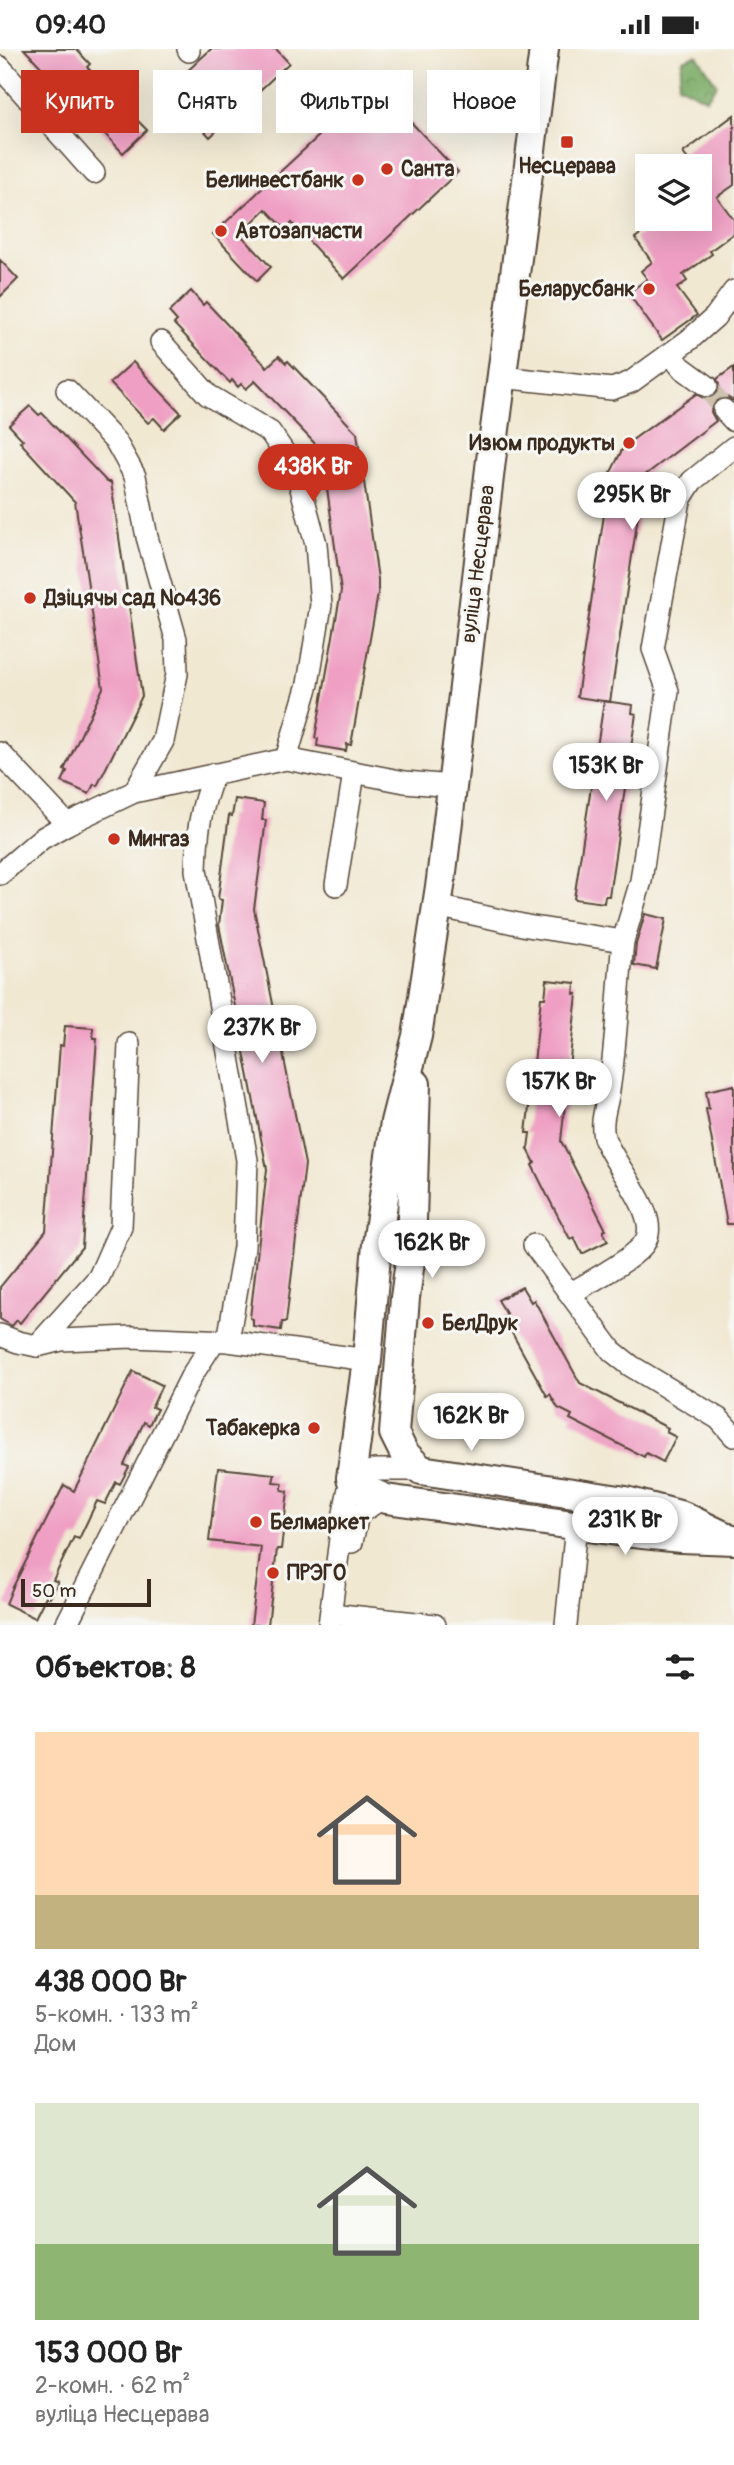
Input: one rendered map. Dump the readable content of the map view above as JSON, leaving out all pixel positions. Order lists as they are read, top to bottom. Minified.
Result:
{"streets":{"main road":["вуліца Несцерава"]},"places":{"transit":["Несцерава"],"other":["Санта","Белинвестбанк","Автозапчасти","Беларусбанк","Изюм продукты","Дзіцячы сад №436","Мингаз","БелДрук","Табакерка","Белмаркет","ПРЭГО"]},"scale_bar":"50 m","page":{"status":"09:40","chip":["Купить","Снять","Фильтры","Новое"],"price":["438K Br","295K Br","153K Br","237K Br","157K Br","162K Br","162K Br","231K Br"],"scale":"50 m","heading":"Объектов: 8","list":[{"name":"438 000 Br","note":"5-комн. · 133 m² · Дом"},{"name":"153 000 Br","note":"2-комн. · 62 m² · вуліца Несцерава"}]}}
